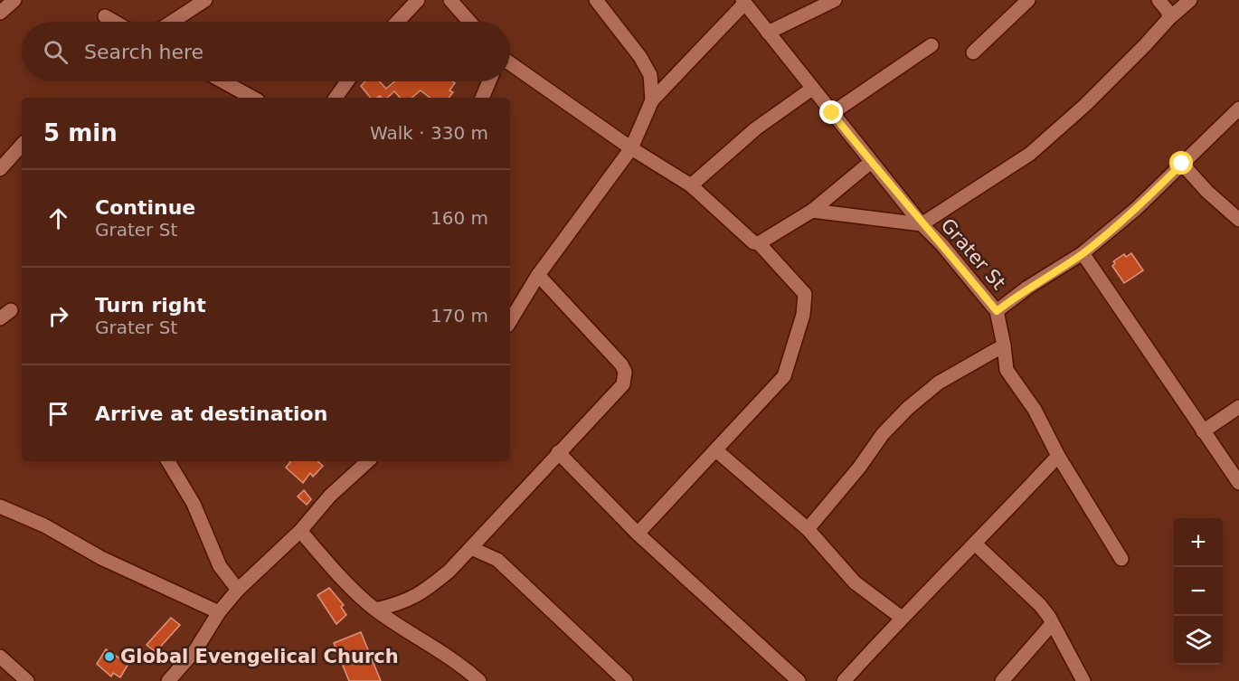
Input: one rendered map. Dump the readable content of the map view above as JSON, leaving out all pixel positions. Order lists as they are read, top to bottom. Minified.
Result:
{"streets":{"street":["Grater St"]},"places":["Global Evengelical Church"],"page":{"search":"Search here","heading":["5 min","Walk · 330 m"],"list":[["Continue","Grater St","160 m"],["Turn right","Grater St","170 m"],"Arrive at destination"],"map_buttons":["+","−"]}}
